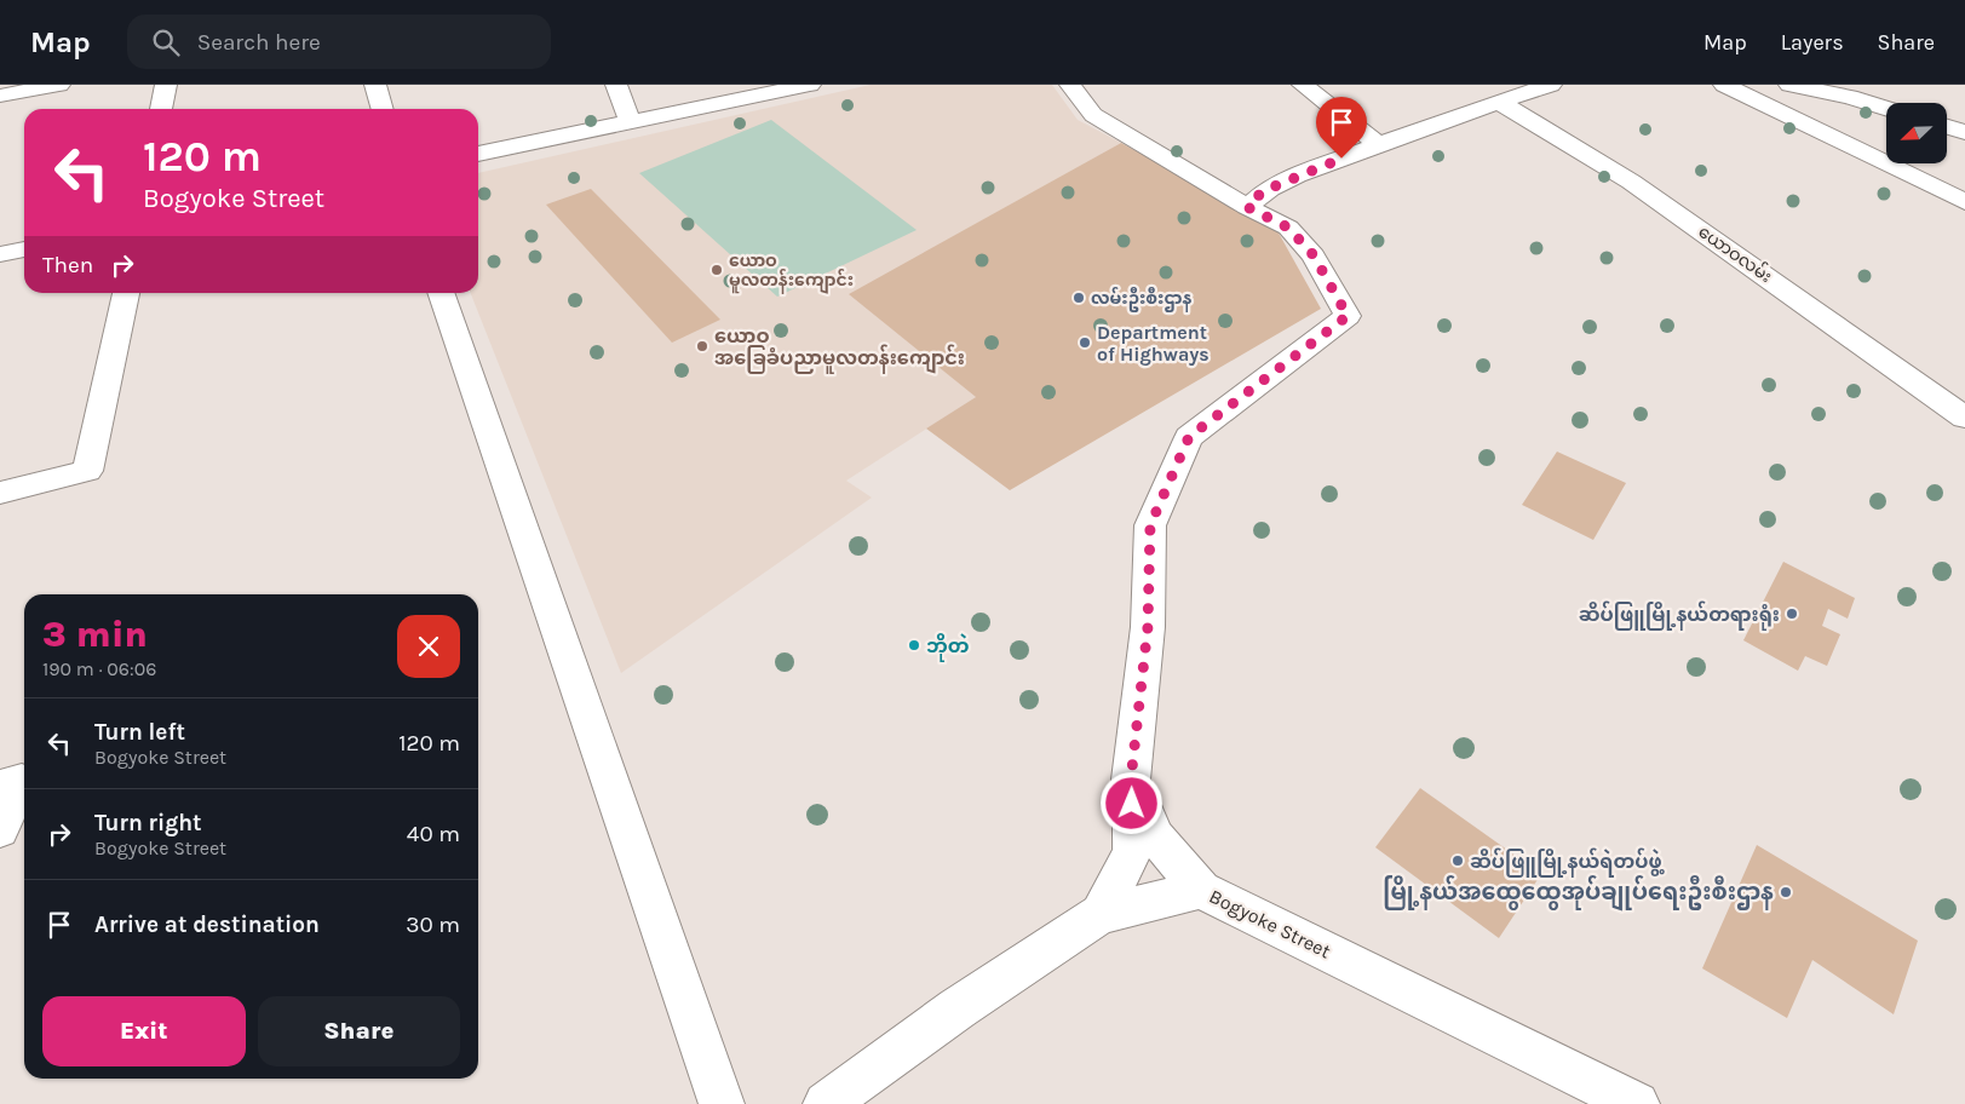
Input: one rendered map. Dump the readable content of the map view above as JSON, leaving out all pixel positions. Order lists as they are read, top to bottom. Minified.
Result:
{"streets":{"street":["ယောဝလမ်း","Bogyoke Street"]},"places":["ယောဝ မူလတန်းကျောင်း","လမ်းဦးစီးဌာန","Department of Highways","ယောဝ အခြေခံပညာမူလတန်းကျောင်း","ဆိပ်ဖြူမြို့နယ်တရားရုံး","ဘိုတဲ","ဆိပ်ဖြူမြို့နယ်ရဲတပ်ဖွဲ့","မြို့နယ်အထွေထွေအုပ်ချုပ်ရေးဦးစီးဌာန"],"north":"bottom left","page":{"header":"Map","search":"Search here","nav":["Map","Layers","Share"],"turn":["120 m","Bogyoke Street"],"then":"Then","heading":["3 min","190 m · 06:06"],"list":[{"name":"Turn left","note":"Bogyoke Street","value":"120 m"},{"name":"Turn right","note":"Bogyoke Street","value":"40 m"},{"name":"Arrive at destination","value":"30 m"}],"buttons":["Exit","Share"]}}
